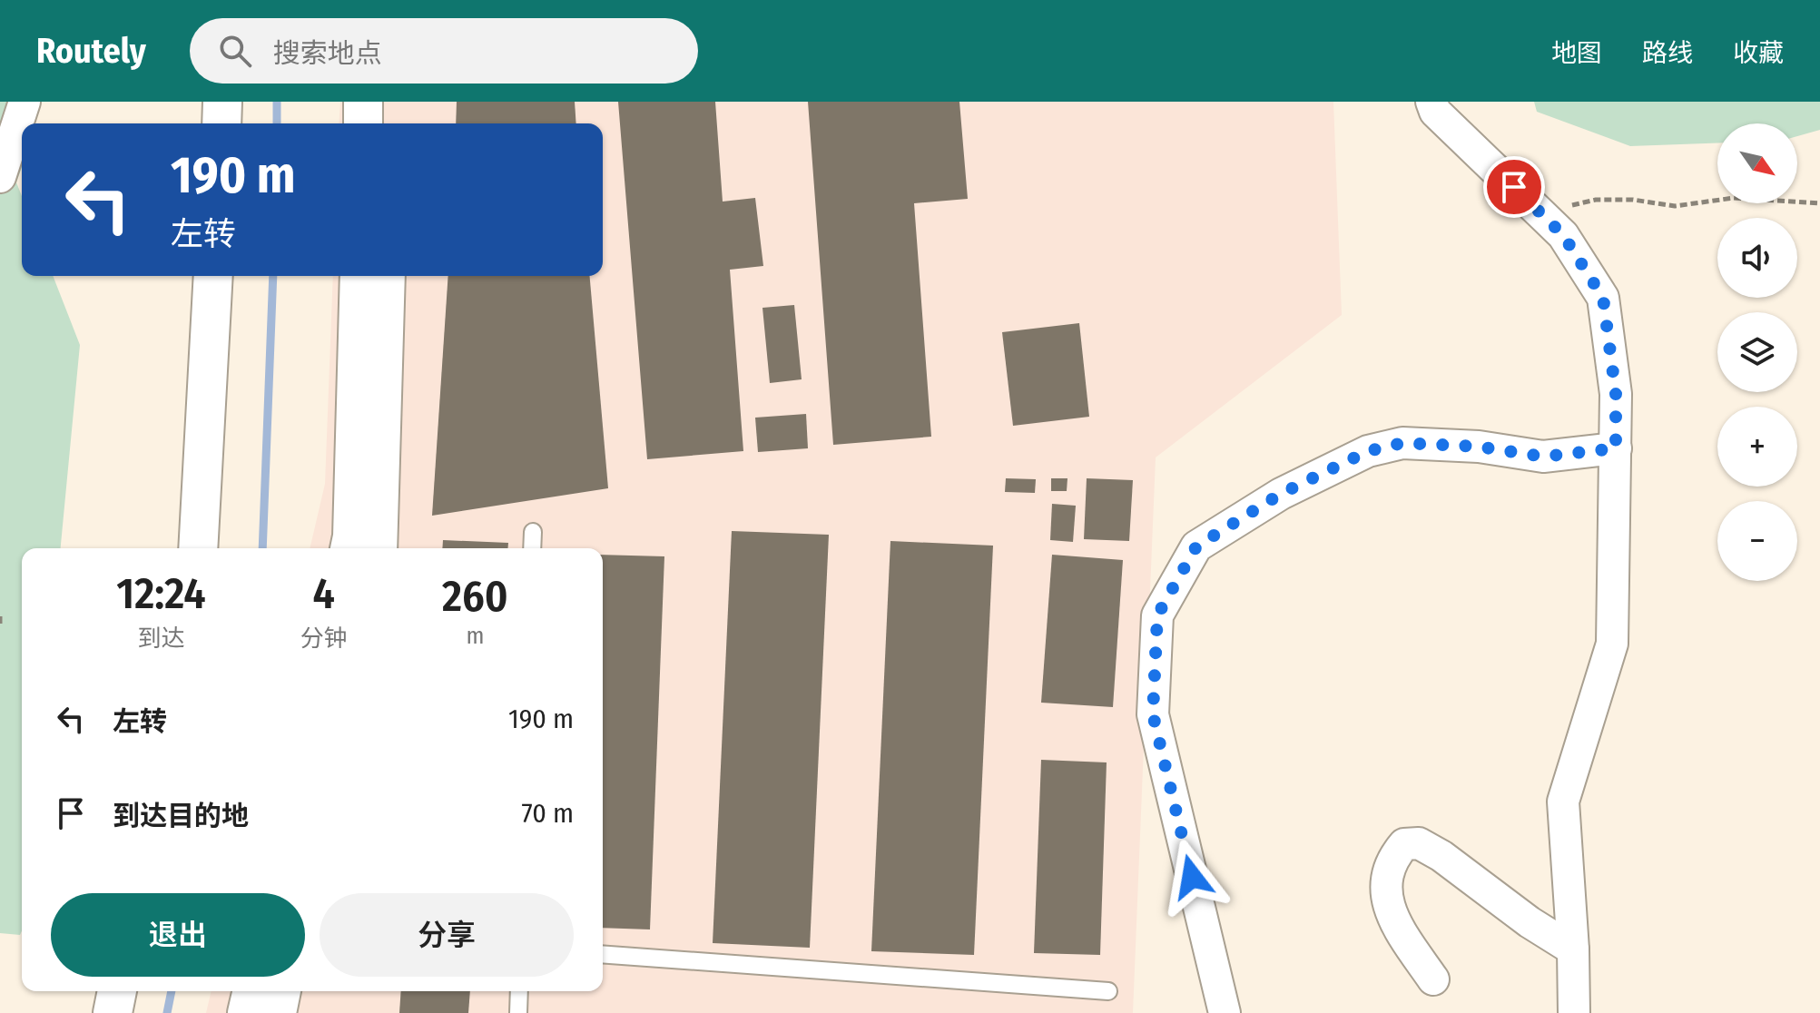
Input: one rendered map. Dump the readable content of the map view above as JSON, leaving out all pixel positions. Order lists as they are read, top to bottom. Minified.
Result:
{"north":"bottom right","page":{"header":"Routely","search":"搜索地点","nav":["地图","路线","收藏"],"map_buttons":["+","−"],"turn":["190 m","左转"],"eta":["12:24","到达","4","分钟","260","m"],"list":[{"name":"左转","value":"190 m"},{"name":"到达目的地","value":"70 m"}],"buttons":["退出","分享"]}}
